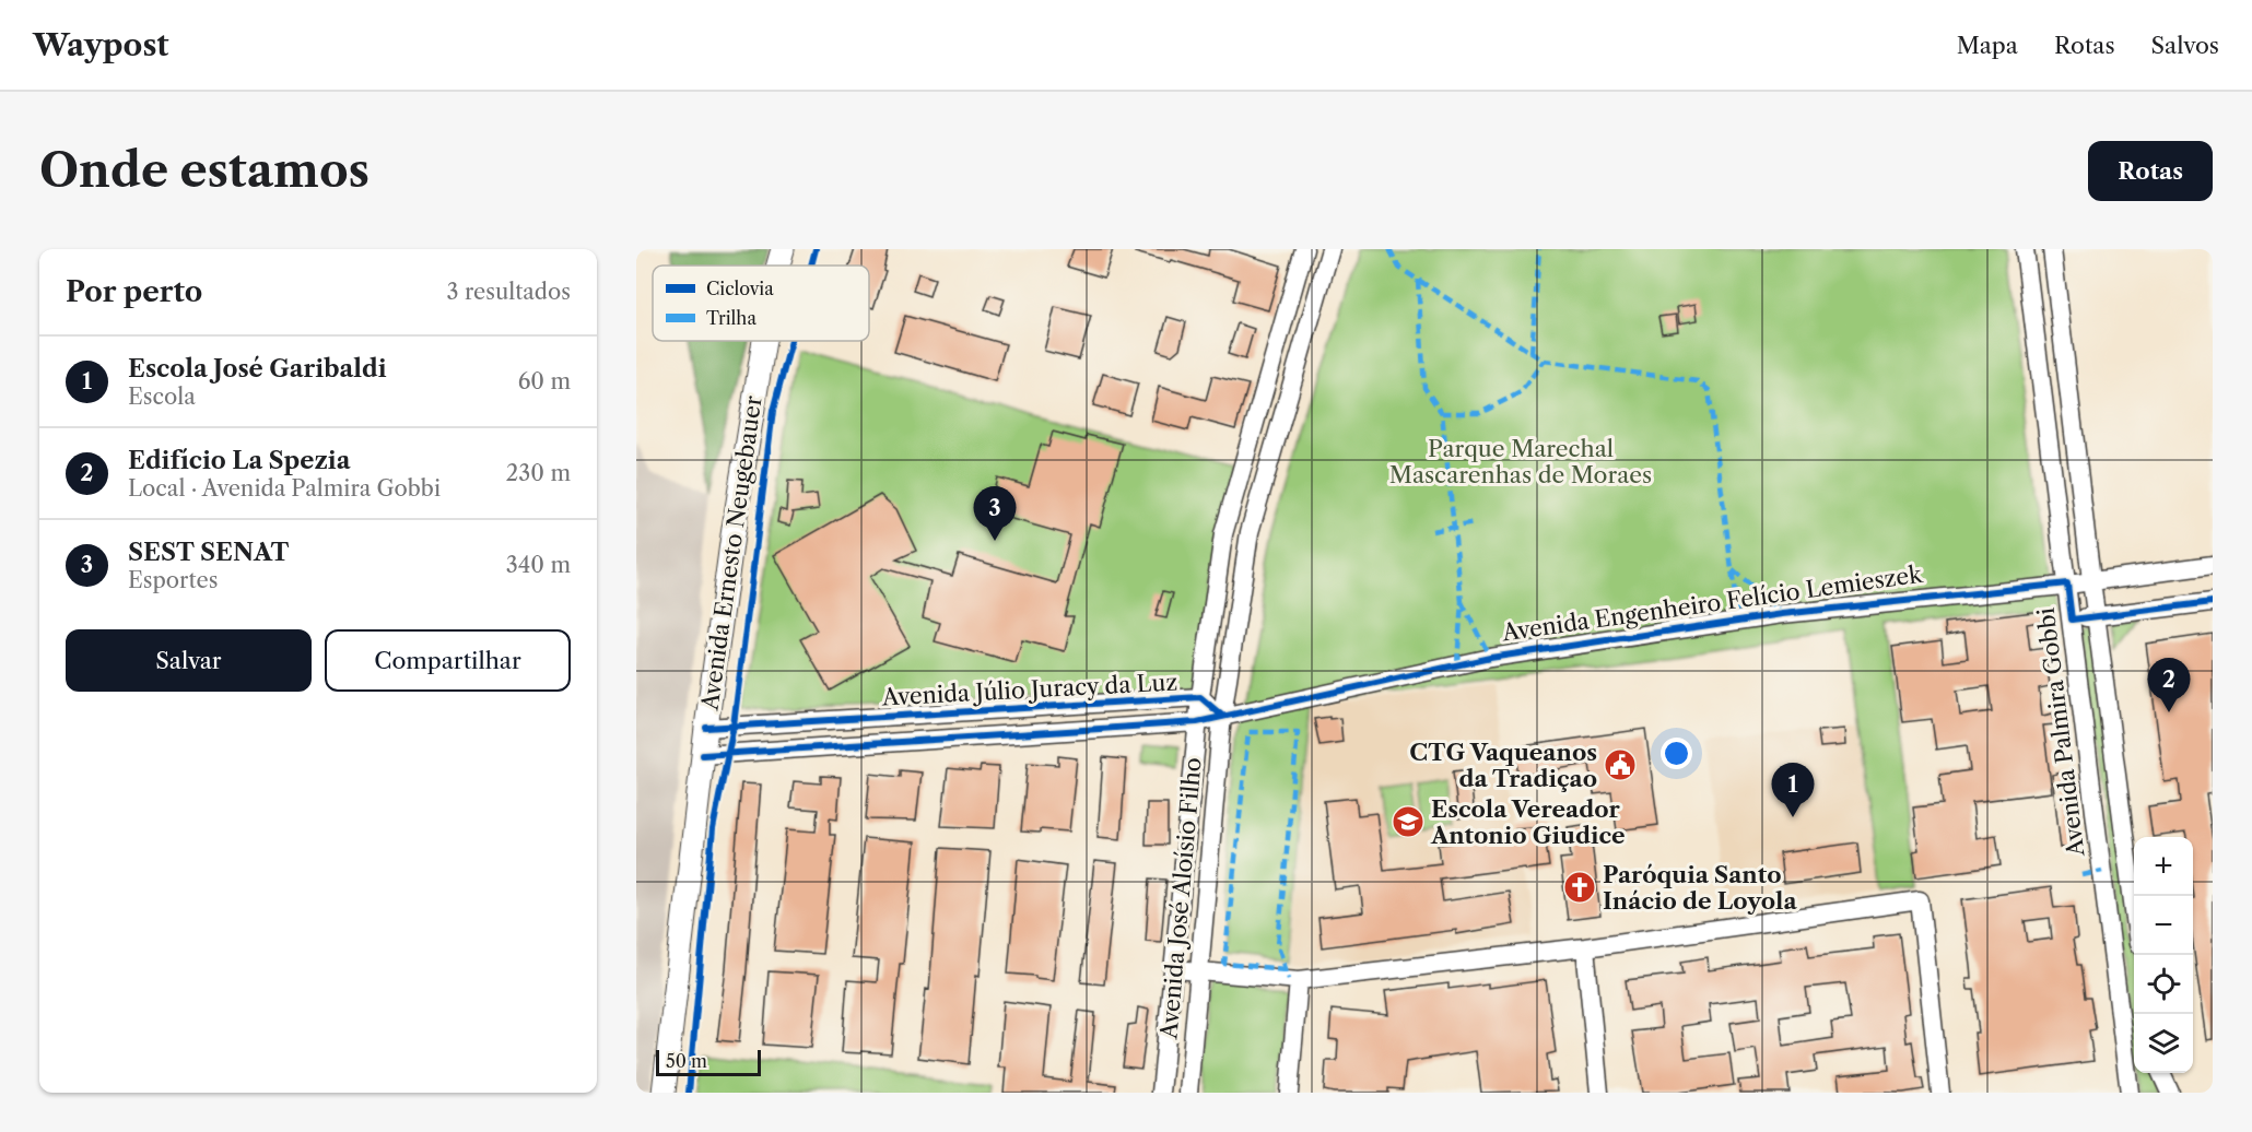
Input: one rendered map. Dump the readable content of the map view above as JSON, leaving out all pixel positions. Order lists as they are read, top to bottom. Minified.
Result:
{"streets":{"main road":["Avenida Ernesto Neugebauer"],"street":["Avenida Engenheiro Felício Lemieszek","Avenida Júlio Juracy da Luz","Avenida Palmira Gobbi","Avenida José Aloísio Filho"]},"crossings":[["Avenida Ernesto Neugebauer","Avenida Júlio Juracy da Luz"],["Avenida Engenheiro Felício Lemieszek","Avenida Júlio Juracy da Luz"],["Avenida Engenheiro Felício Lemieszek","Avenida Palmira Gobbi"],["Avenida Engenheiro Felício Lemieszek","Avenida José Aloísio Filho"],["Avenida Júlio Juracy da Luz","Avenida José Aloísio Filho"]],"parks":["Parque Marechal Mascarenhas de Moraes"],"places":{"public building":["CTG Vaqueanos da Tradiçao"],"school or university":["Escola Vereador Antonio Giudice"],"church":["Paróquia Santo Inácio de Loyola"]},"legend":["Ciclovia","Trilha"],"scale_bar":"50 m","page":{"header":"Waypost","nav":["Mapa","Rotas","Salvos"],"buttons":["Rotas",["Salvar","Compartilhar"]],"title":"Onde estamos","heading":["Por perto","3 resultados"],"list":[{"mark":"1","name":"Escola José Garibaldi","note":"Escola","value":"60 m"},{"mark":"2","name":"Edifício La Spezia","note":"Local · Avenida Palmira Gobbi","value":"230 m"},{"mark":"3","name":"SEST SENAT","note":"Esportes","value":"340 m"}],"pins":["3","2","1"],"map_buttons":["+","−"],"scale":"50 m"}}
